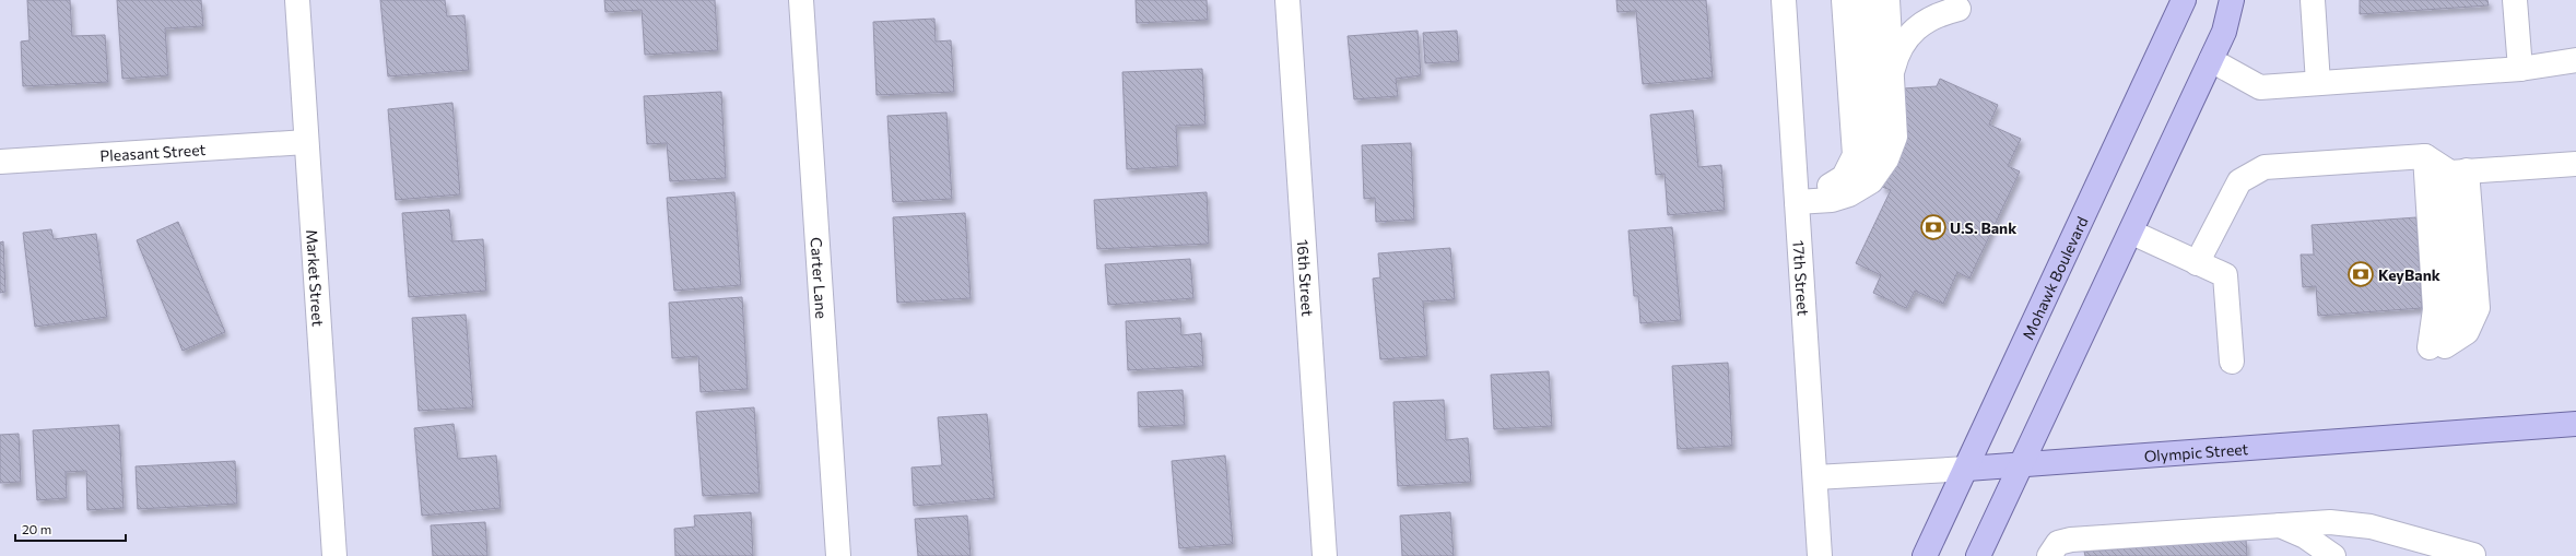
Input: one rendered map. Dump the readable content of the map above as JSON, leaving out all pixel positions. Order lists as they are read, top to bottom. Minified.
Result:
{"streets":{"main road":["Mohawk Boulevard","Olympic Street"],"street":["Pleasant Street","Carter Lane","16th Street","17th Street","Market Street"]},"crossings":[["Pleasant Street","Market Street"],["17th Street","Olympic Street"],["Mohawk Boulevard","Olympic Street"]],"places":{"bank":["U.S. Bank","KeyBank"]},"scale_bar":"20 m"}
